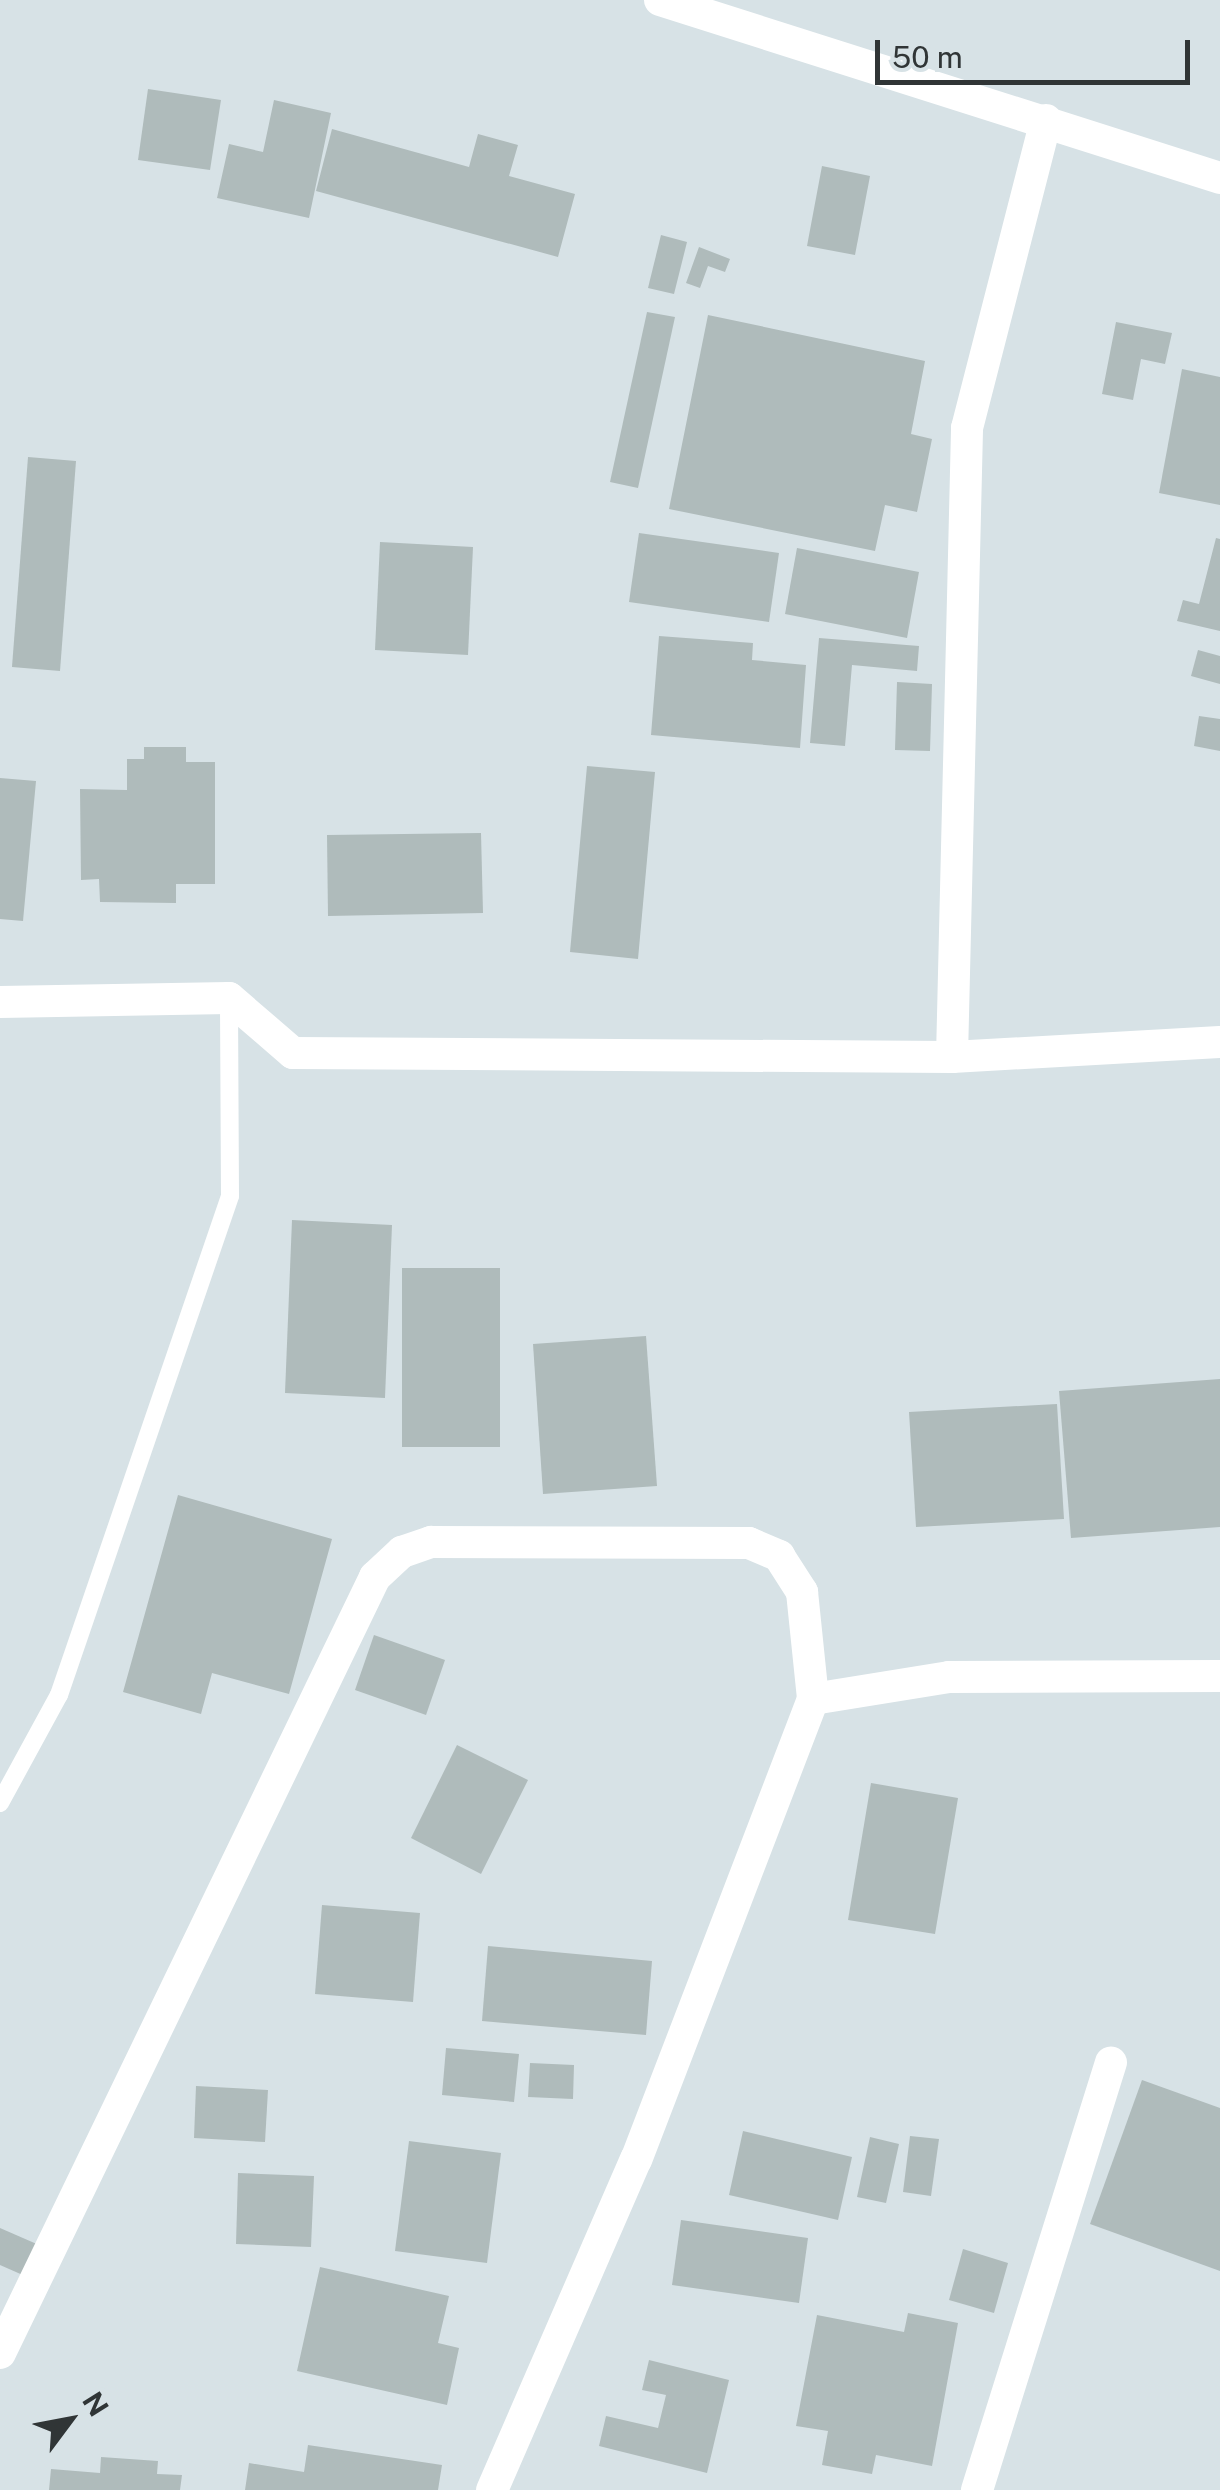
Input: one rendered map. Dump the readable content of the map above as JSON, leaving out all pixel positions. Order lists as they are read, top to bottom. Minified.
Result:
{"scale_bar":"50 m","north":"top right"}
